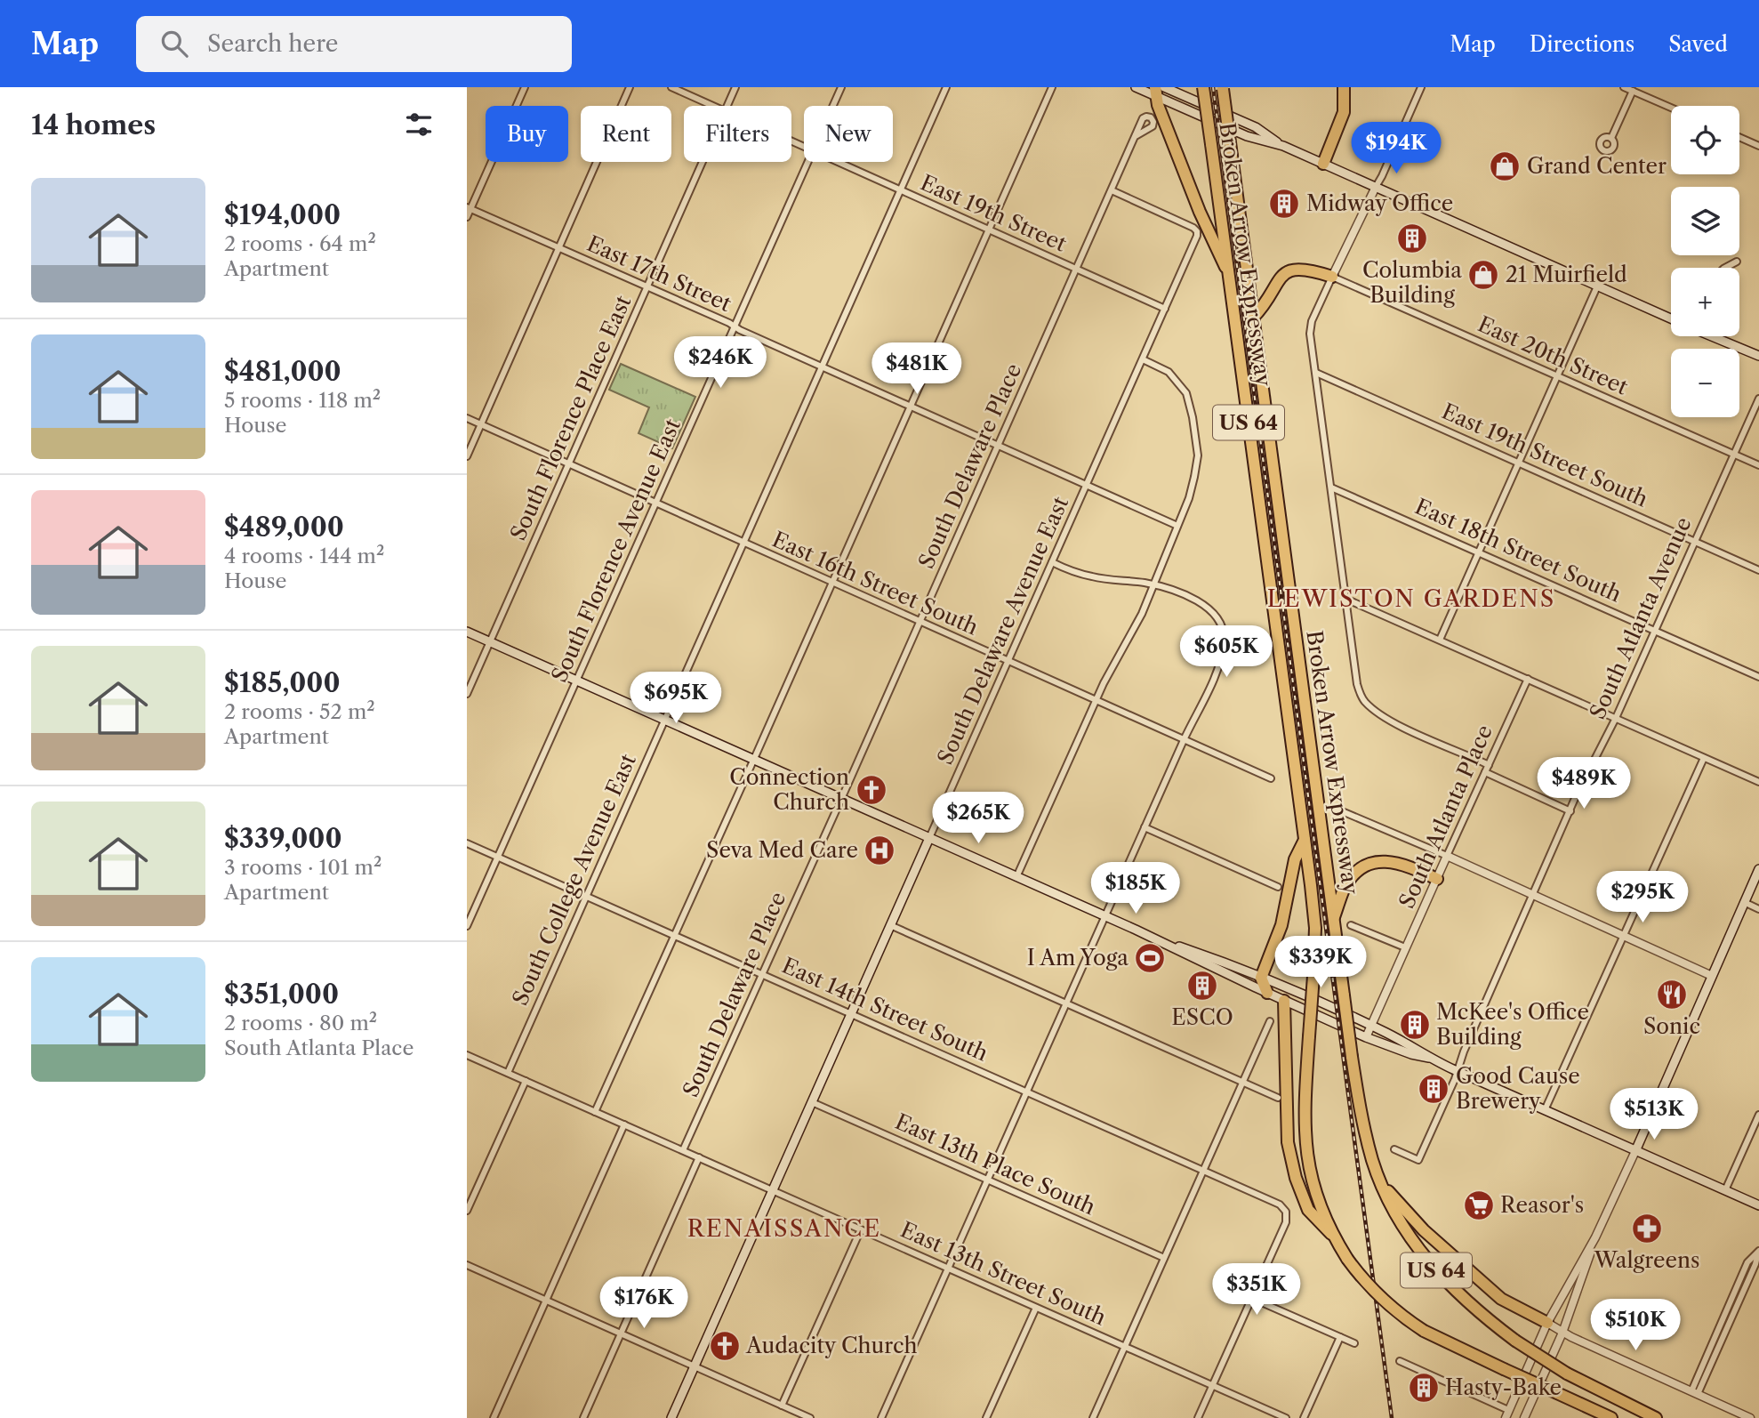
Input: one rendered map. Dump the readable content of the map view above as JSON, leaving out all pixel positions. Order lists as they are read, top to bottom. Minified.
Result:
{"streets":{"highway":["Broken Arrow Expressway","US 64"],"main road":["South Delaware Avenue East"],"street":["East 19th Street","East 17th Street","East 20th Street","South Florence Place East","East 19th Street South","South Delaware Place","South Florence Avenue East","East 18th Street South","East 16th Street South","South Atlanta Avenue","South Atlanta Place","South College Avenue East","East 14th Street South","East 13th Place South","East 13th Street South"]},"crossings":[["East 19th Street","South Delaware Place"],["East 19th Street","South Delaware Avenue East"],["East 19th Street","South College Avenue East"],["East 17th Street","South Florence Place East"],["East 17th Street","South Delaware Place"],["East 17th Street","South Florence Avenue East"],["East 17th Street","South Delaware Avenue East"],["East 17th Street","South College Avenue East"],["East 20th Street","South Atlanta Avenue"],["South Florence Place East","East 16th Street South"],["East 19th Street South","South Atlanta Avenue"],["South Delaware Place","East 16th Street South"],["South Delaware Place","South Delaware Avenue East"],["South Delaware Place","East 14th Street South"],["South Delaware Place","East 13th Street South"],["South Florence Avenue East","East 16th Street South"],["South Florence Avenue East","East 14th Street South"],["East 18th Street South","South Atlanta Avenue"],["East 16th Street South","South Delaware Avenue East"],["East 16th Street South","South College Avenue East"],["South Delaware Avenue East","East 14th Street South"],["South Delaware Avenue East","East 13th Place South"],["South Delaware Avenue East","East 13th Street South"],["South College Avenue East","East 14th Street South"],["South College Avenue East","East 13th Street South"]],"districts":["LEWISTON GARDENS","RENAISSANCE"],"places":{"shop":["Grand Center","21 Muirfield"],"building":["Midway Office","Columbia Building","ESCO","McKee's Office Building","Good Cause Brewery","Hasty-Bake"],"church":["Connection Church","Audacity Church"],"hospital":["Seva Med Care"],"sports":["I Am Yoga"],"restaurant":["Sonic"],"supermarket":["Reasor's"],"pharmacy":["Walgreens"]},"page":{"header":"Map","search":"Search here","nav":["Map","Directions","Saved"],"heading":"14 homes","map_buttons":["+","−"],"chip":["Buy","Rent","Filters","New"],"price":["$194K","$246K","$481K","$605K","$695K","$489K","$265K","$185K","$295K","$339K","$513K","$351K","$176K","$510K"],"list":[{"name":"$194,000","note":"2 rooms · 64 m² · Apartment"},{"name":"$481,000","note":"5 rooms · 118 m² · House"},{"name":"$489,000","note":"4 rooms · 144 m² · House"},{"name":"$185,000","note":"2 rooms · 52 m² · Apartment"},{"name":"$339,000","note":"3 rooms · 101 m² · Apartment"},{"name":"$351,000","note":"2 rooms · 80 m² · South Atlanta Place"}]}}
